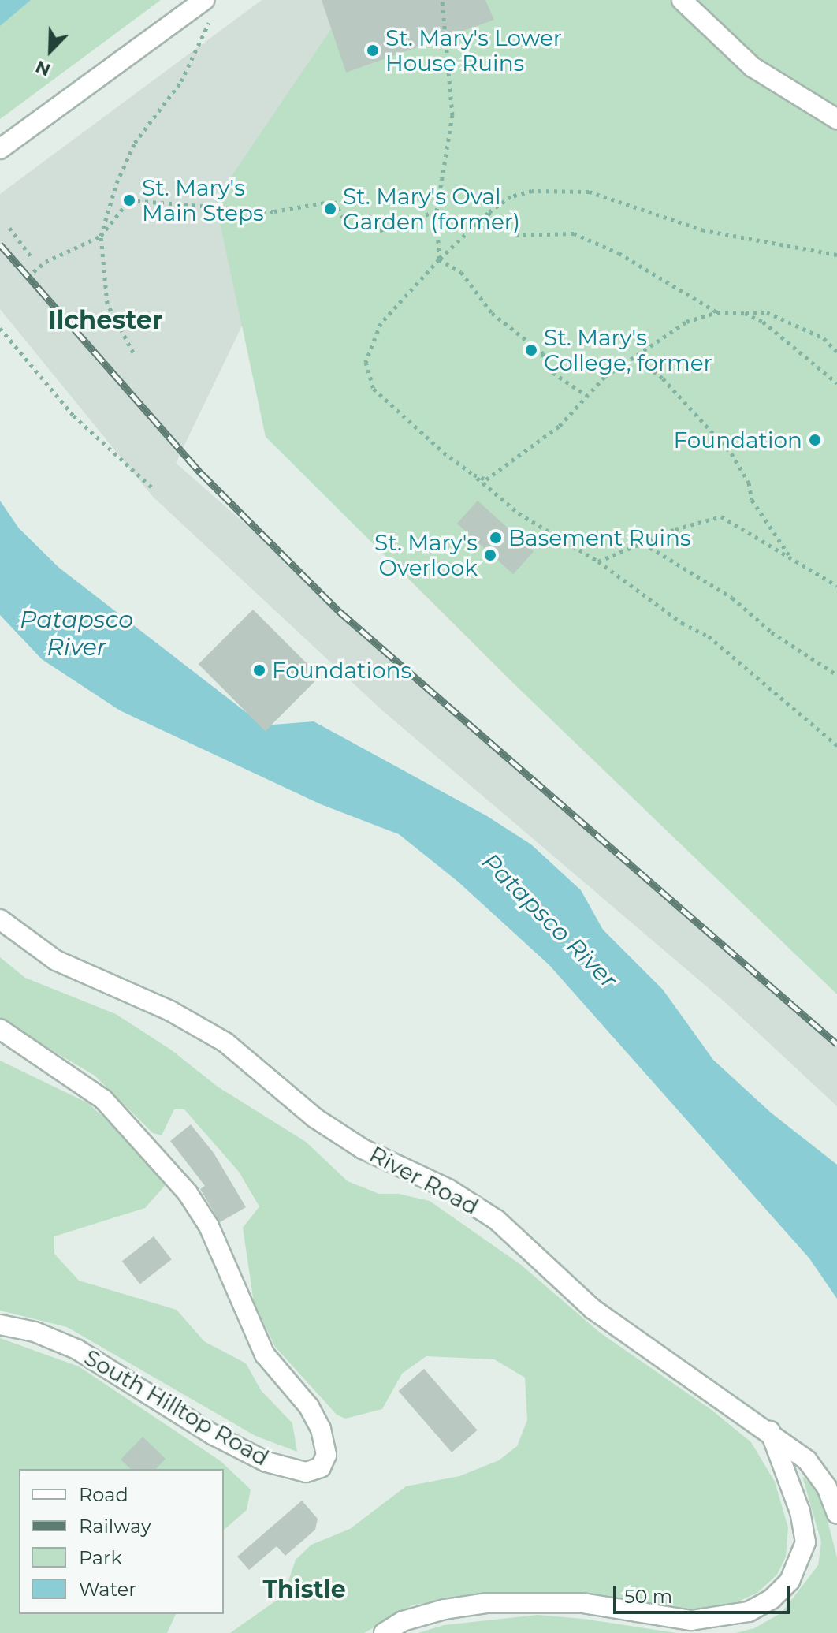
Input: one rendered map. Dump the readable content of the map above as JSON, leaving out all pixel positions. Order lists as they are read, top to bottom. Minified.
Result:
{"streets":{"street":["River Road","South Hilltop Road"]},"districts":["Ilchester","Thistle"],"water":["Patapsco River"],"places":["St. Mary's Lower House Ruins","St. Mary's Main Steps","St. Mary's Oval Garden (former)","St. Mary's College, former","Foundation","Basement Ruins","St. Mary's Overlook","Foundations"],"legend":["Road","Railway","Park","Water"],"scale_bar":"50 m","north":"bottom left"}
